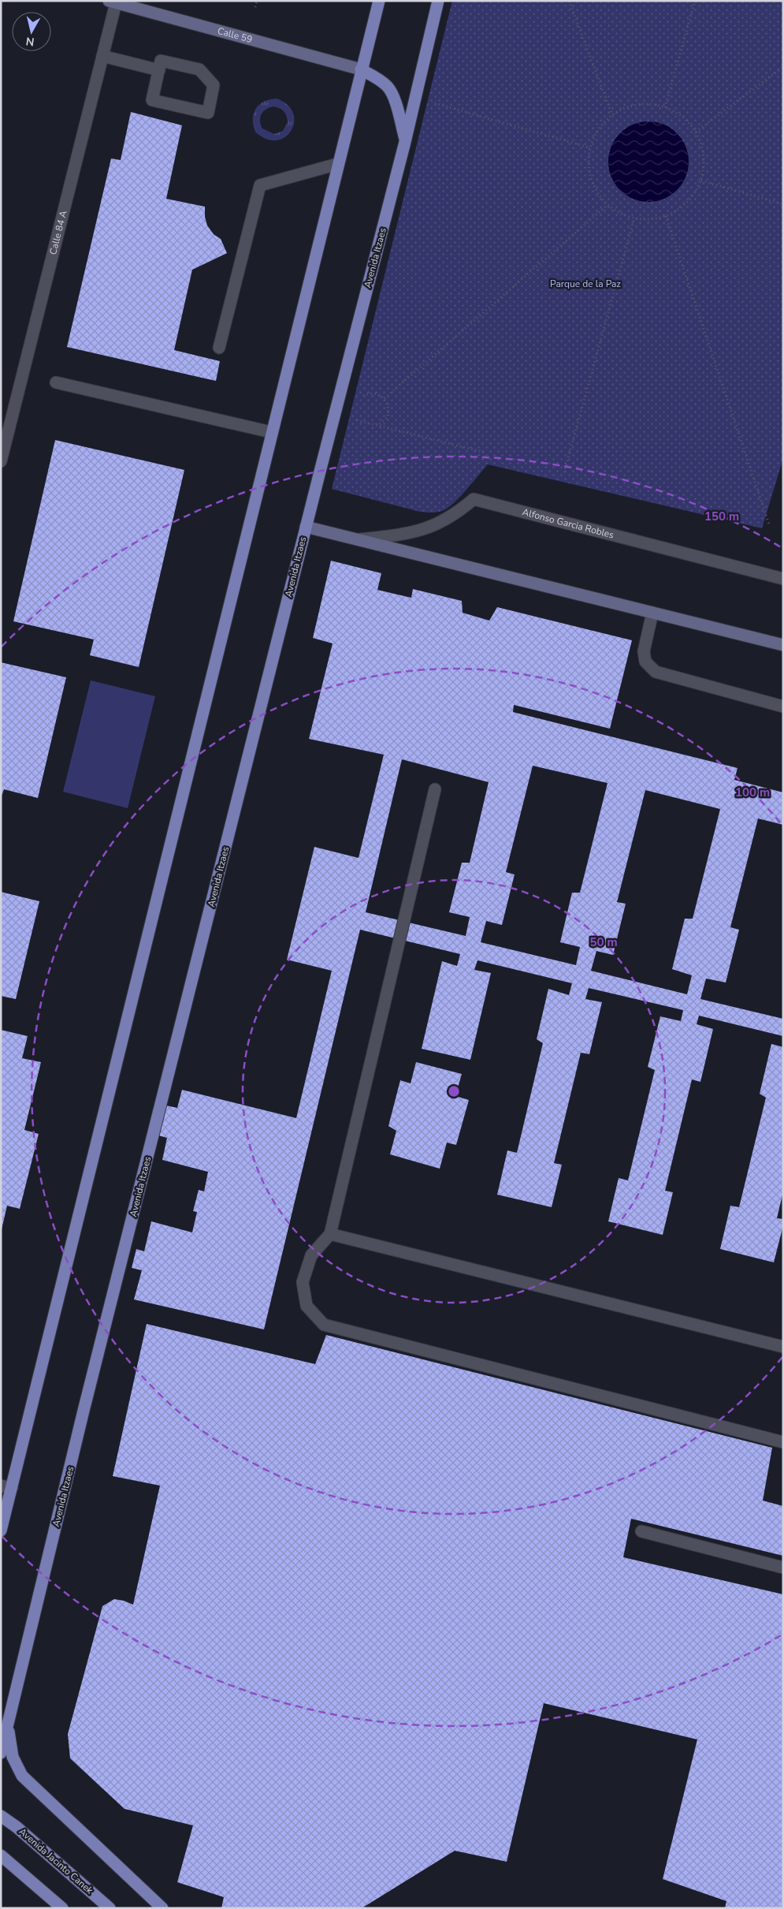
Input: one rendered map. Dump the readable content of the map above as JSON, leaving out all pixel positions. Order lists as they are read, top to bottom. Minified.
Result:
{"streets":{"main road":["Avenida Itzaes","Avenida Jacinto Canek"],"street":["Calle 59","Calle 84 A","Alfonso Garcia Robles"]},"crossings":[["Calle 59","Calle 84 A"],["Avenida Itzaes","Alfonso Garcia Robles"]],"parks":["Parque de la Paz"],"north":"bottom","rings":["150 m","100 m","50 m"]}
